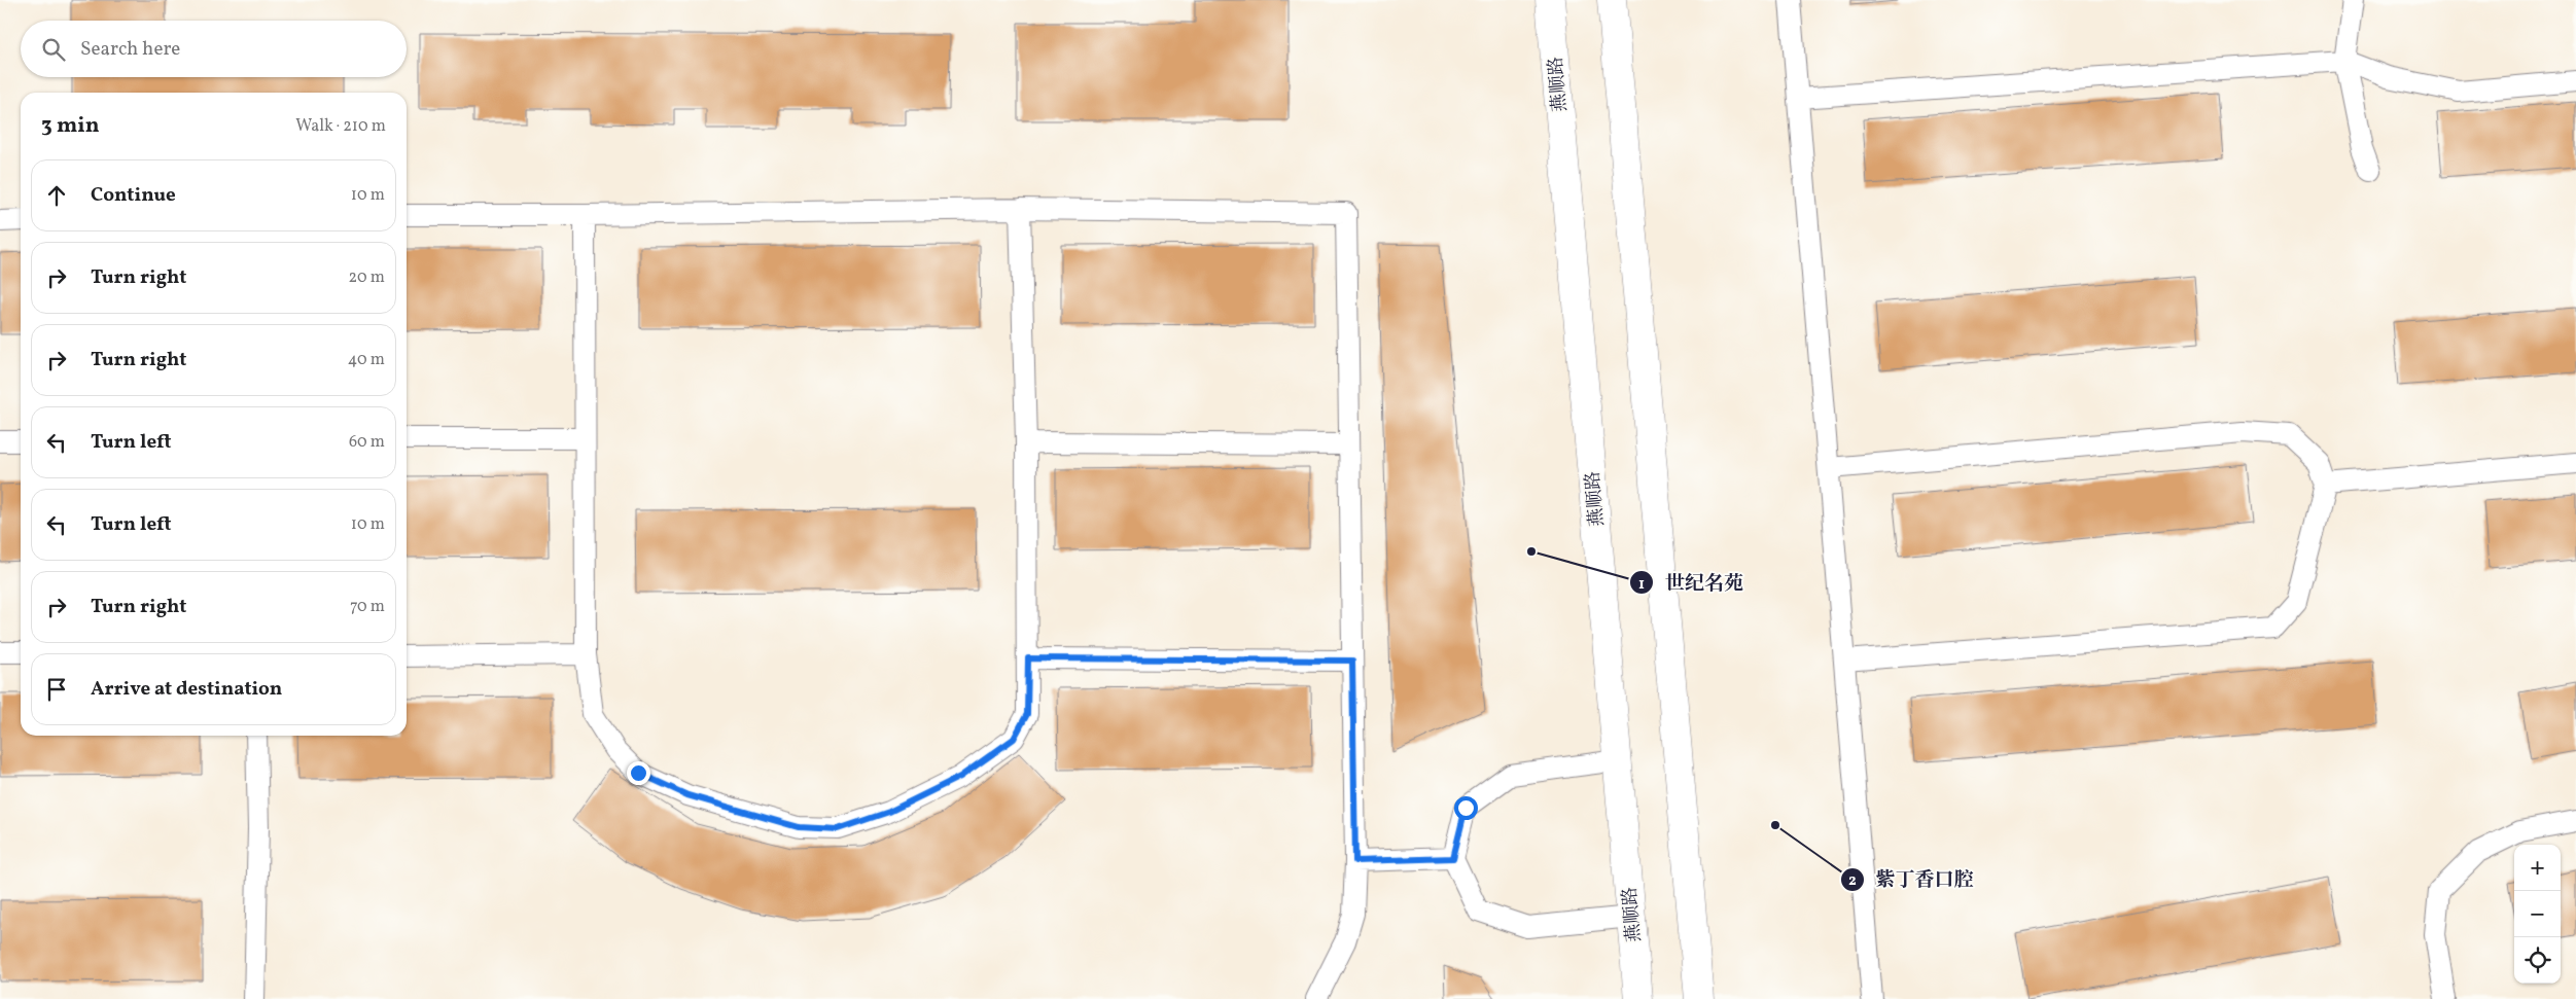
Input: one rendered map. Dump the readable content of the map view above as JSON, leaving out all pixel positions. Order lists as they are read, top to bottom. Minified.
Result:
{"streets":{"main road":["燕顺路"]},"places":["世纪名苑","紫丁香口腔"],"page":{"search":"Search here","heading":["3 min","Walk · 210 m"],"list":[["Continue","10 m"],["Turn right","20 m"],["Turn right","40 m"],["Turn left","60 m"],["Turn left","10 m"],["Turn right","70 m"],"Arrive at destination"],"map_buttons":["+","−"]}}
